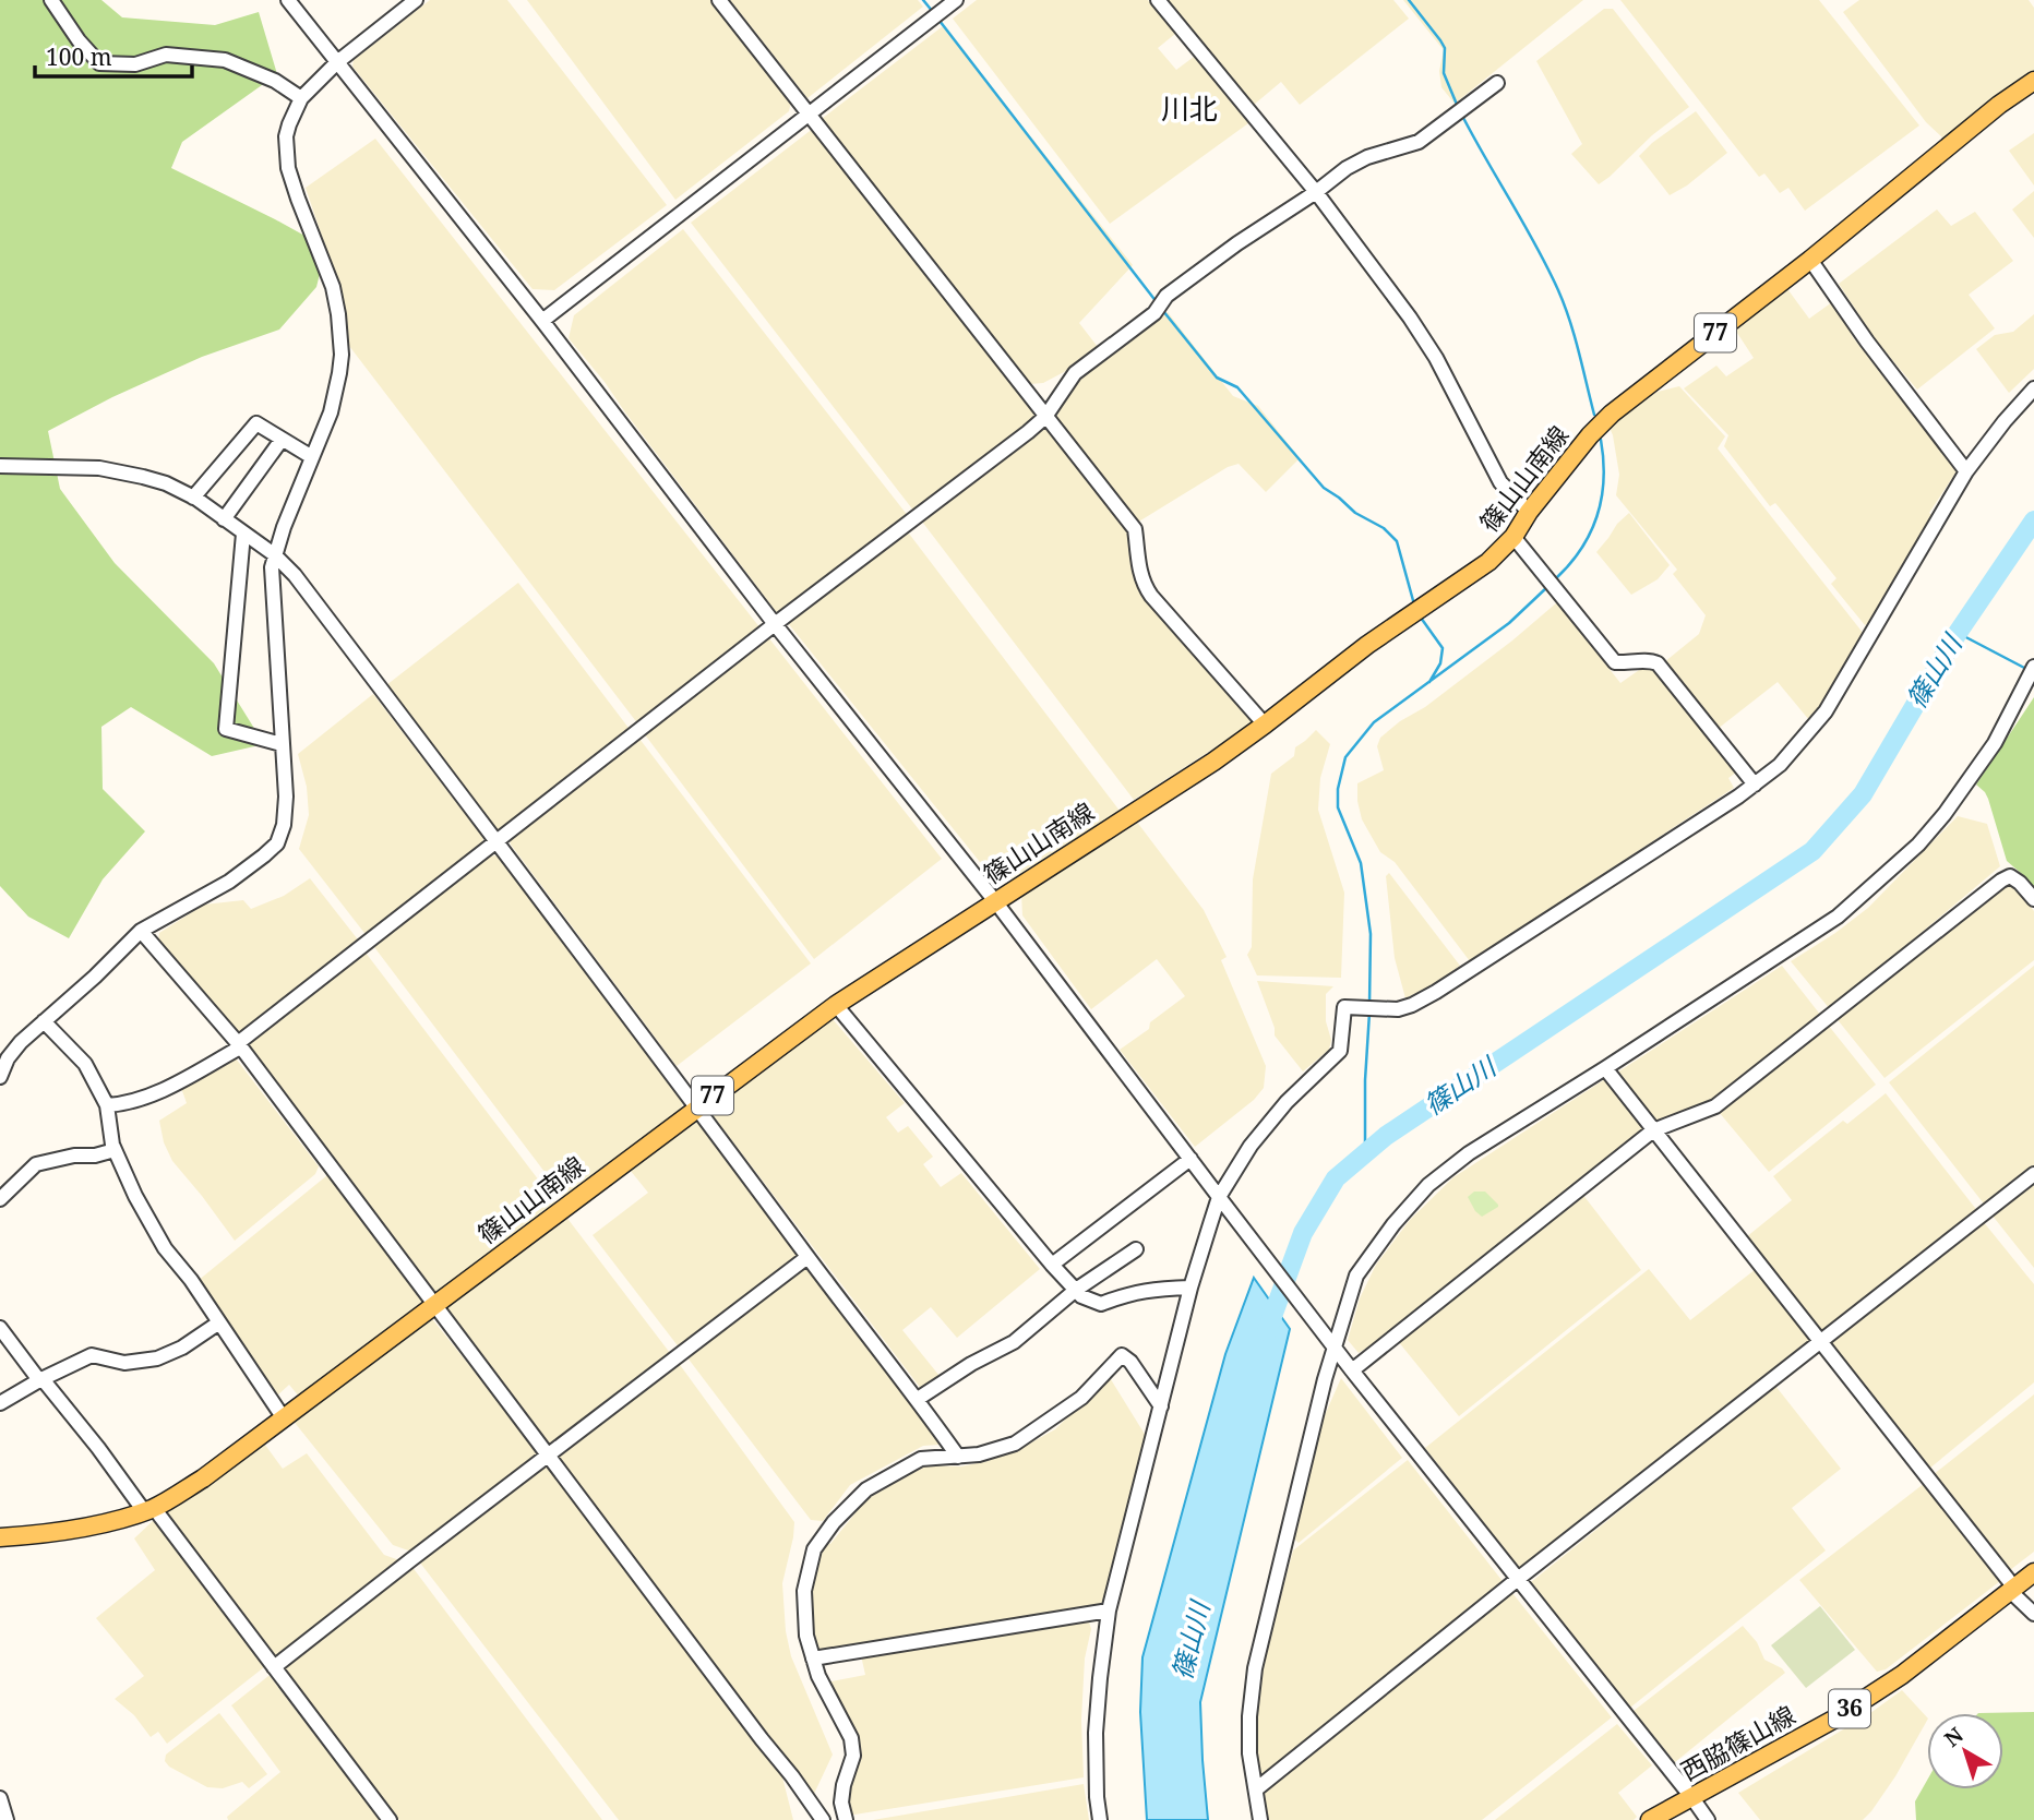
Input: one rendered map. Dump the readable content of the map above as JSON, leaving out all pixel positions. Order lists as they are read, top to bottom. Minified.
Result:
{"streets":{"main road":["77","篠山山南線","36","西脇篠山線"]},"districts":["川北"],"water":["篠山川"],"scale_bar":"100 m","north":"top left"}
